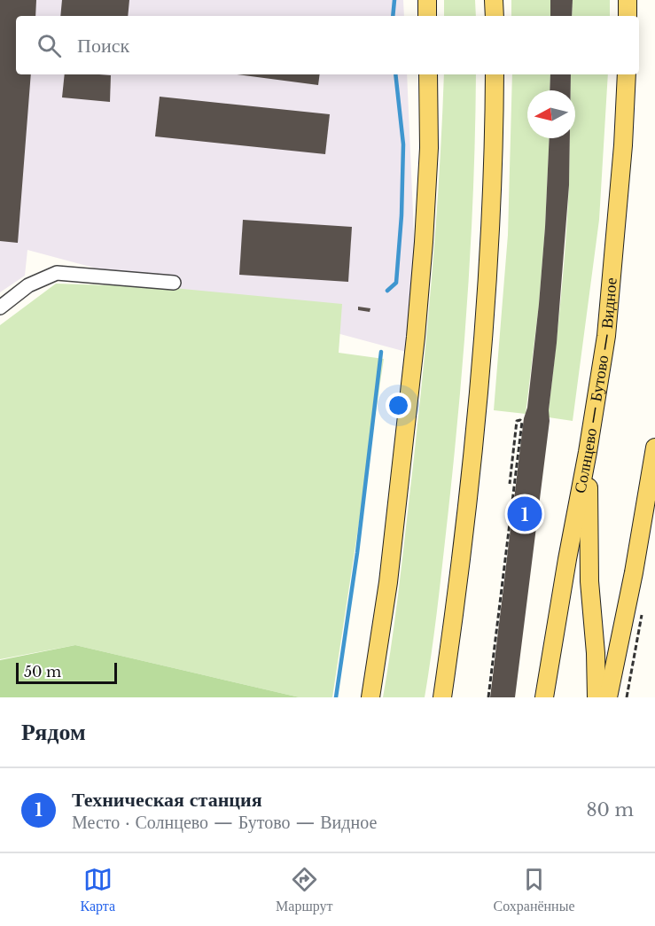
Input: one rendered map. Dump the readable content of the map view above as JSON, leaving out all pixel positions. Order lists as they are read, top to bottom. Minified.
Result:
{"streets":{"main road":["Солнцево — Бутово — Видное"]},"scale_bar":"50 m","north":"left","page":{"search":"Поиск","pins":"1","scale":"50 m","heading":"Рядом","list":[{"mark":"1","name":"Техническая станция","note":"Место · Солнцево — Бутово — Видное","value":"80 m"}],"nav":["Карта","Маршрут","Сохранённые"]}}
